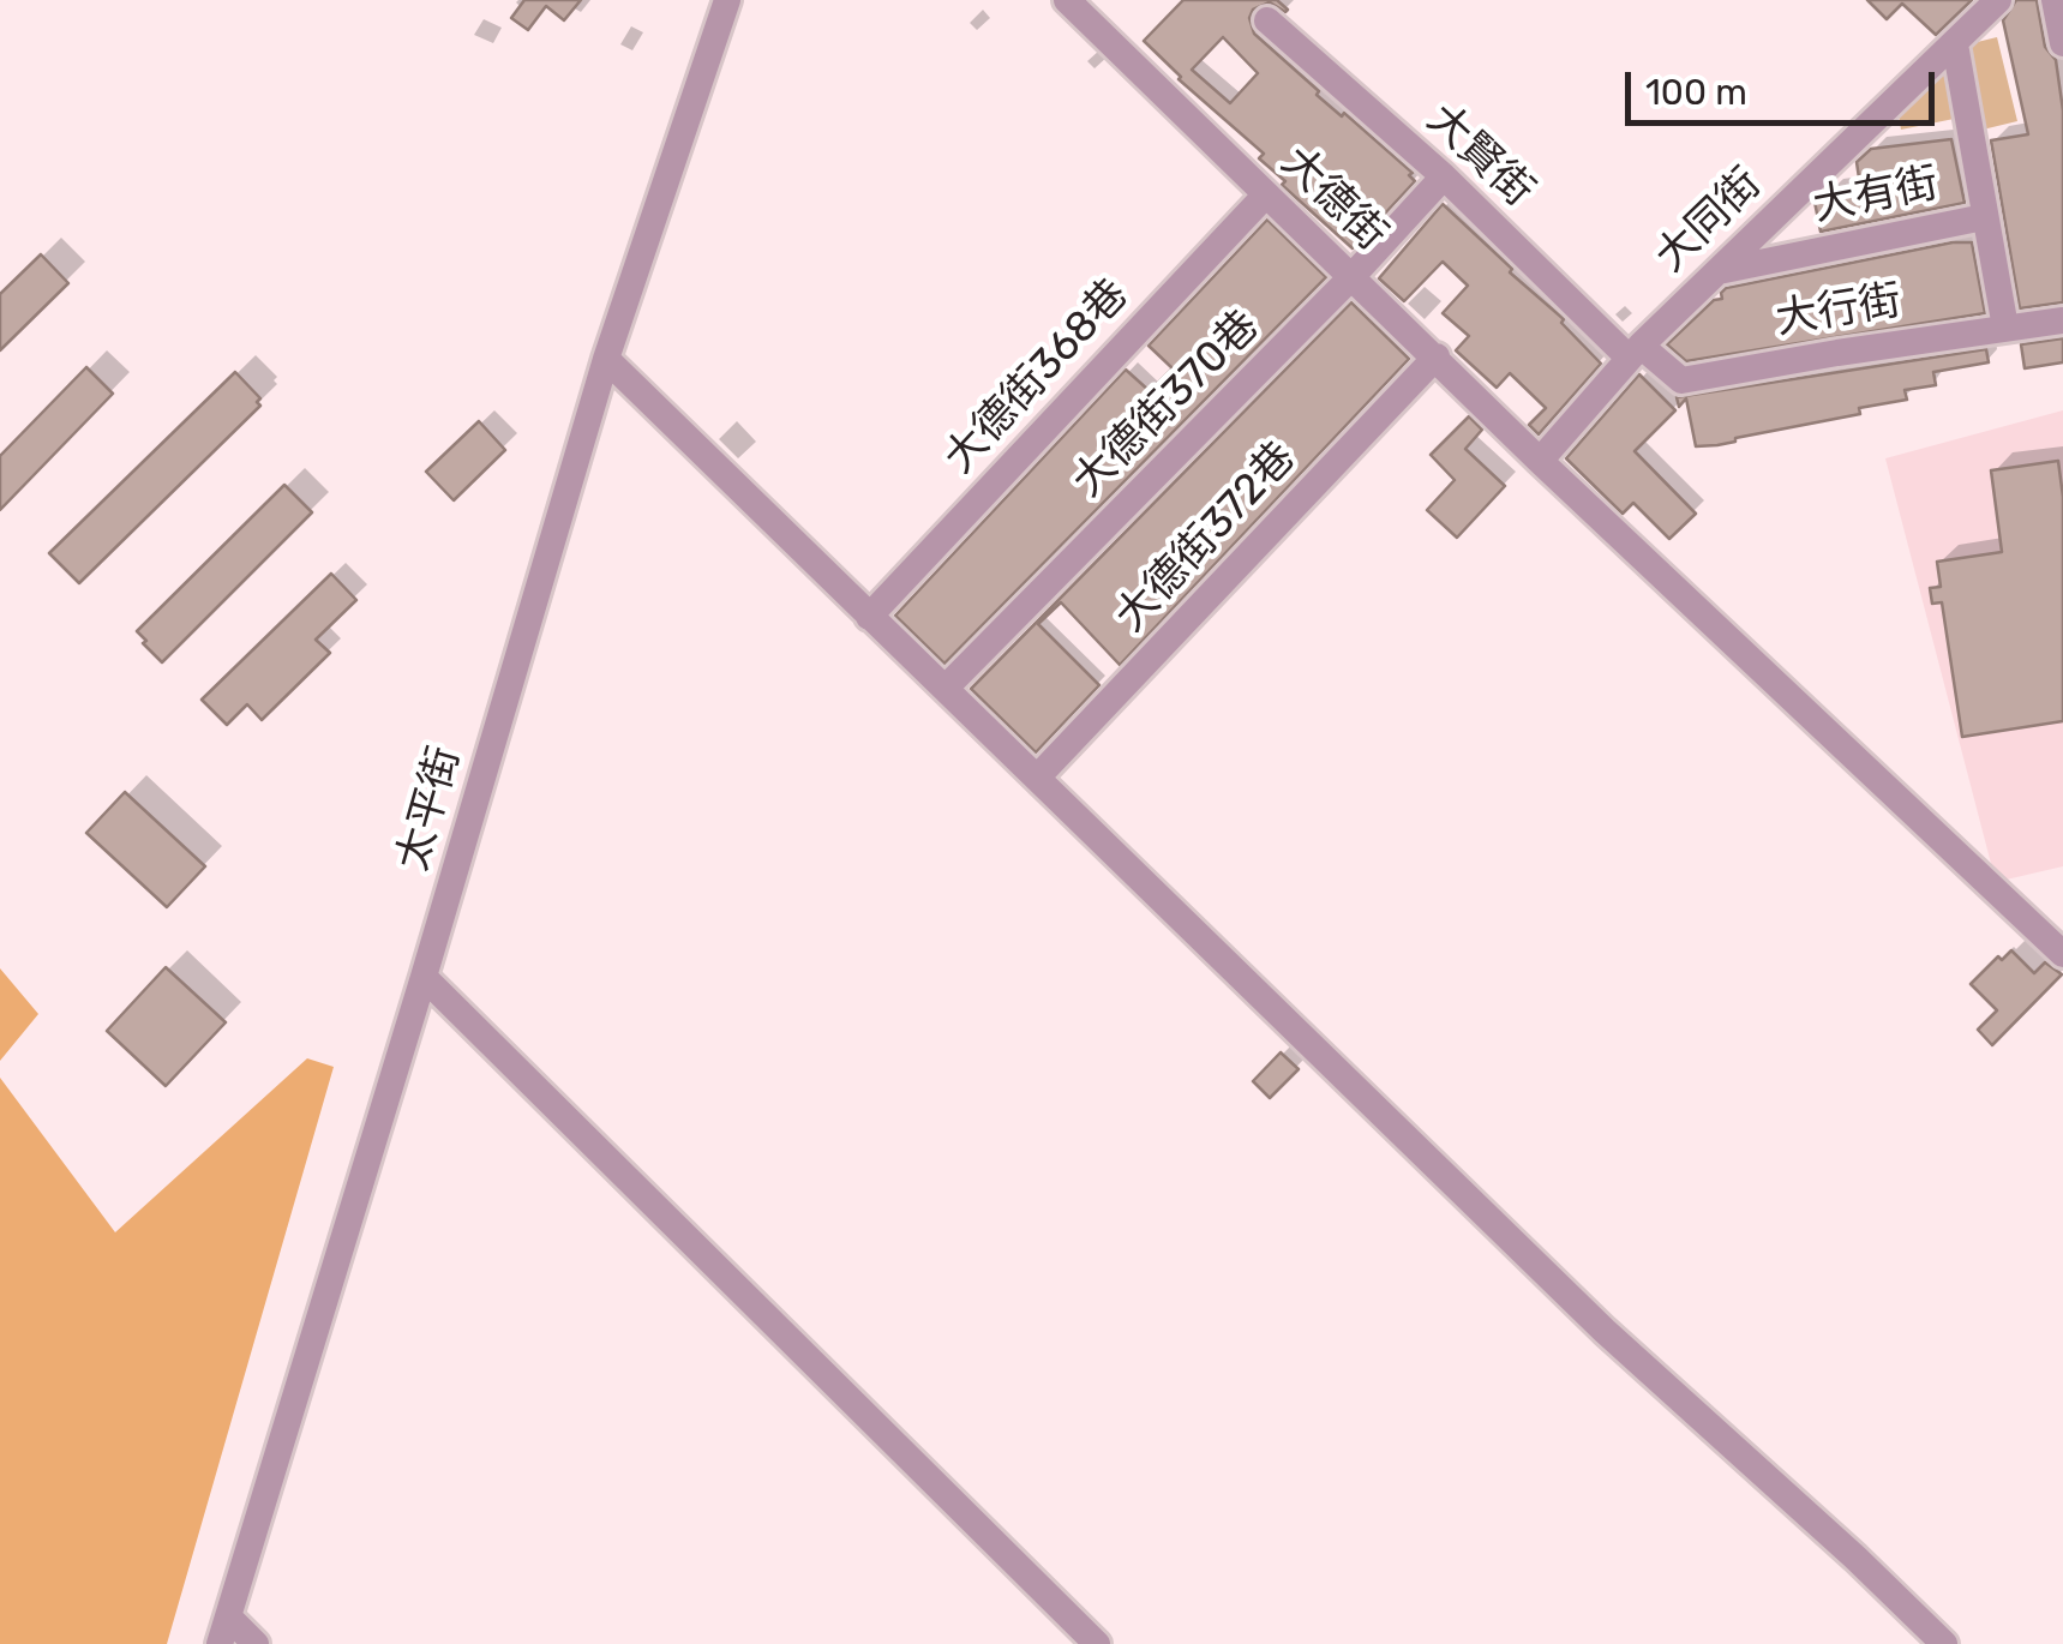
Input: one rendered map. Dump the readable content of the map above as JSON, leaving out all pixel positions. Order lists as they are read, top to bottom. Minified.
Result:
{"streets":{"street":["大賢街","大有街","大德街","大同街","大行街","大德街368巷","大德街370巷","大德街372巷","太平街"]},"crossings":[["大賢街","大同街"],["大賢街","大行街"],["大賢街","大德街370巷"],["大有街","大同街"],["大德街","大同街"],["大德街","大德街368巷"],["大德街","大德街370巷"],["大德街","大德街372巷"],["大同街","大行街"]],"scale_bar":"100 m"}
